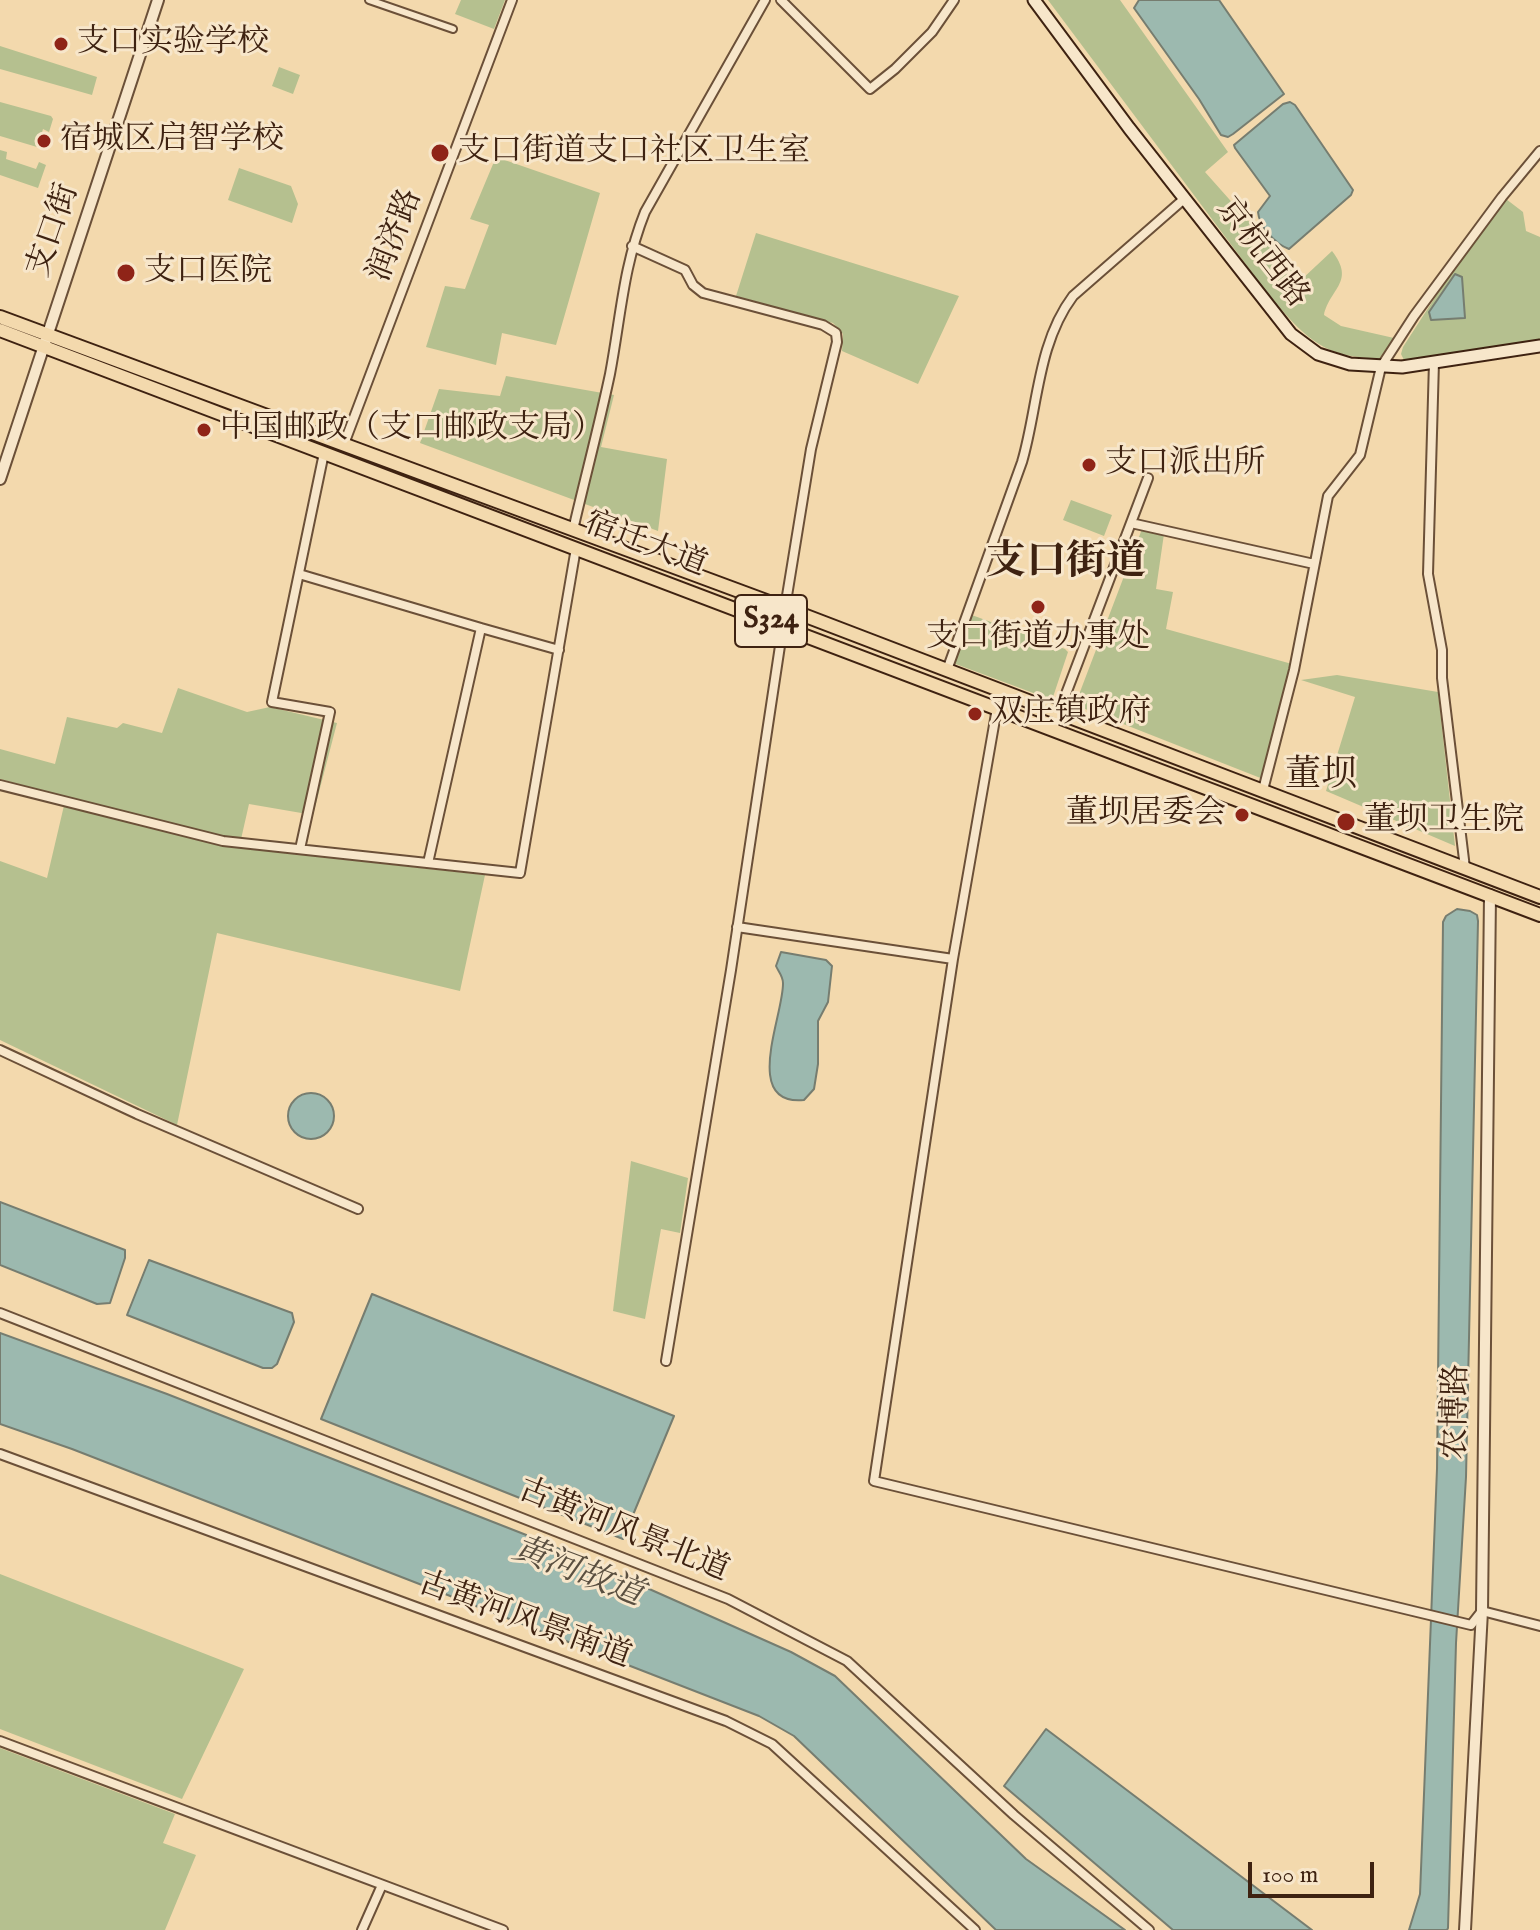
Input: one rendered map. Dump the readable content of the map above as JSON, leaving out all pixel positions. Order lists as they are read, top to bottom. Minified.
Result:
{"streets":{"main road":["京杭西路","宿迁大道","S324"],"street":["支口街","润济路","农博路","古黄河风景北道","古黄河风景南道"]},"crossings":[["支口街","宿迁大道"],["润济路","宿迁大道"],["宿迁大道","农博路"]],"districts":["支口街道","董坝"],"water":["黄河故道"],"places":["支口实验学校","宿城区启智学校","支口街道支口社区卫生室","支口医院","中国邮政（支口邮政支局）","支口派出所","支口街道办事处","双庄镇政府","董坝居委会","董坝卫生院"],"scale_bar":"100 m"}
